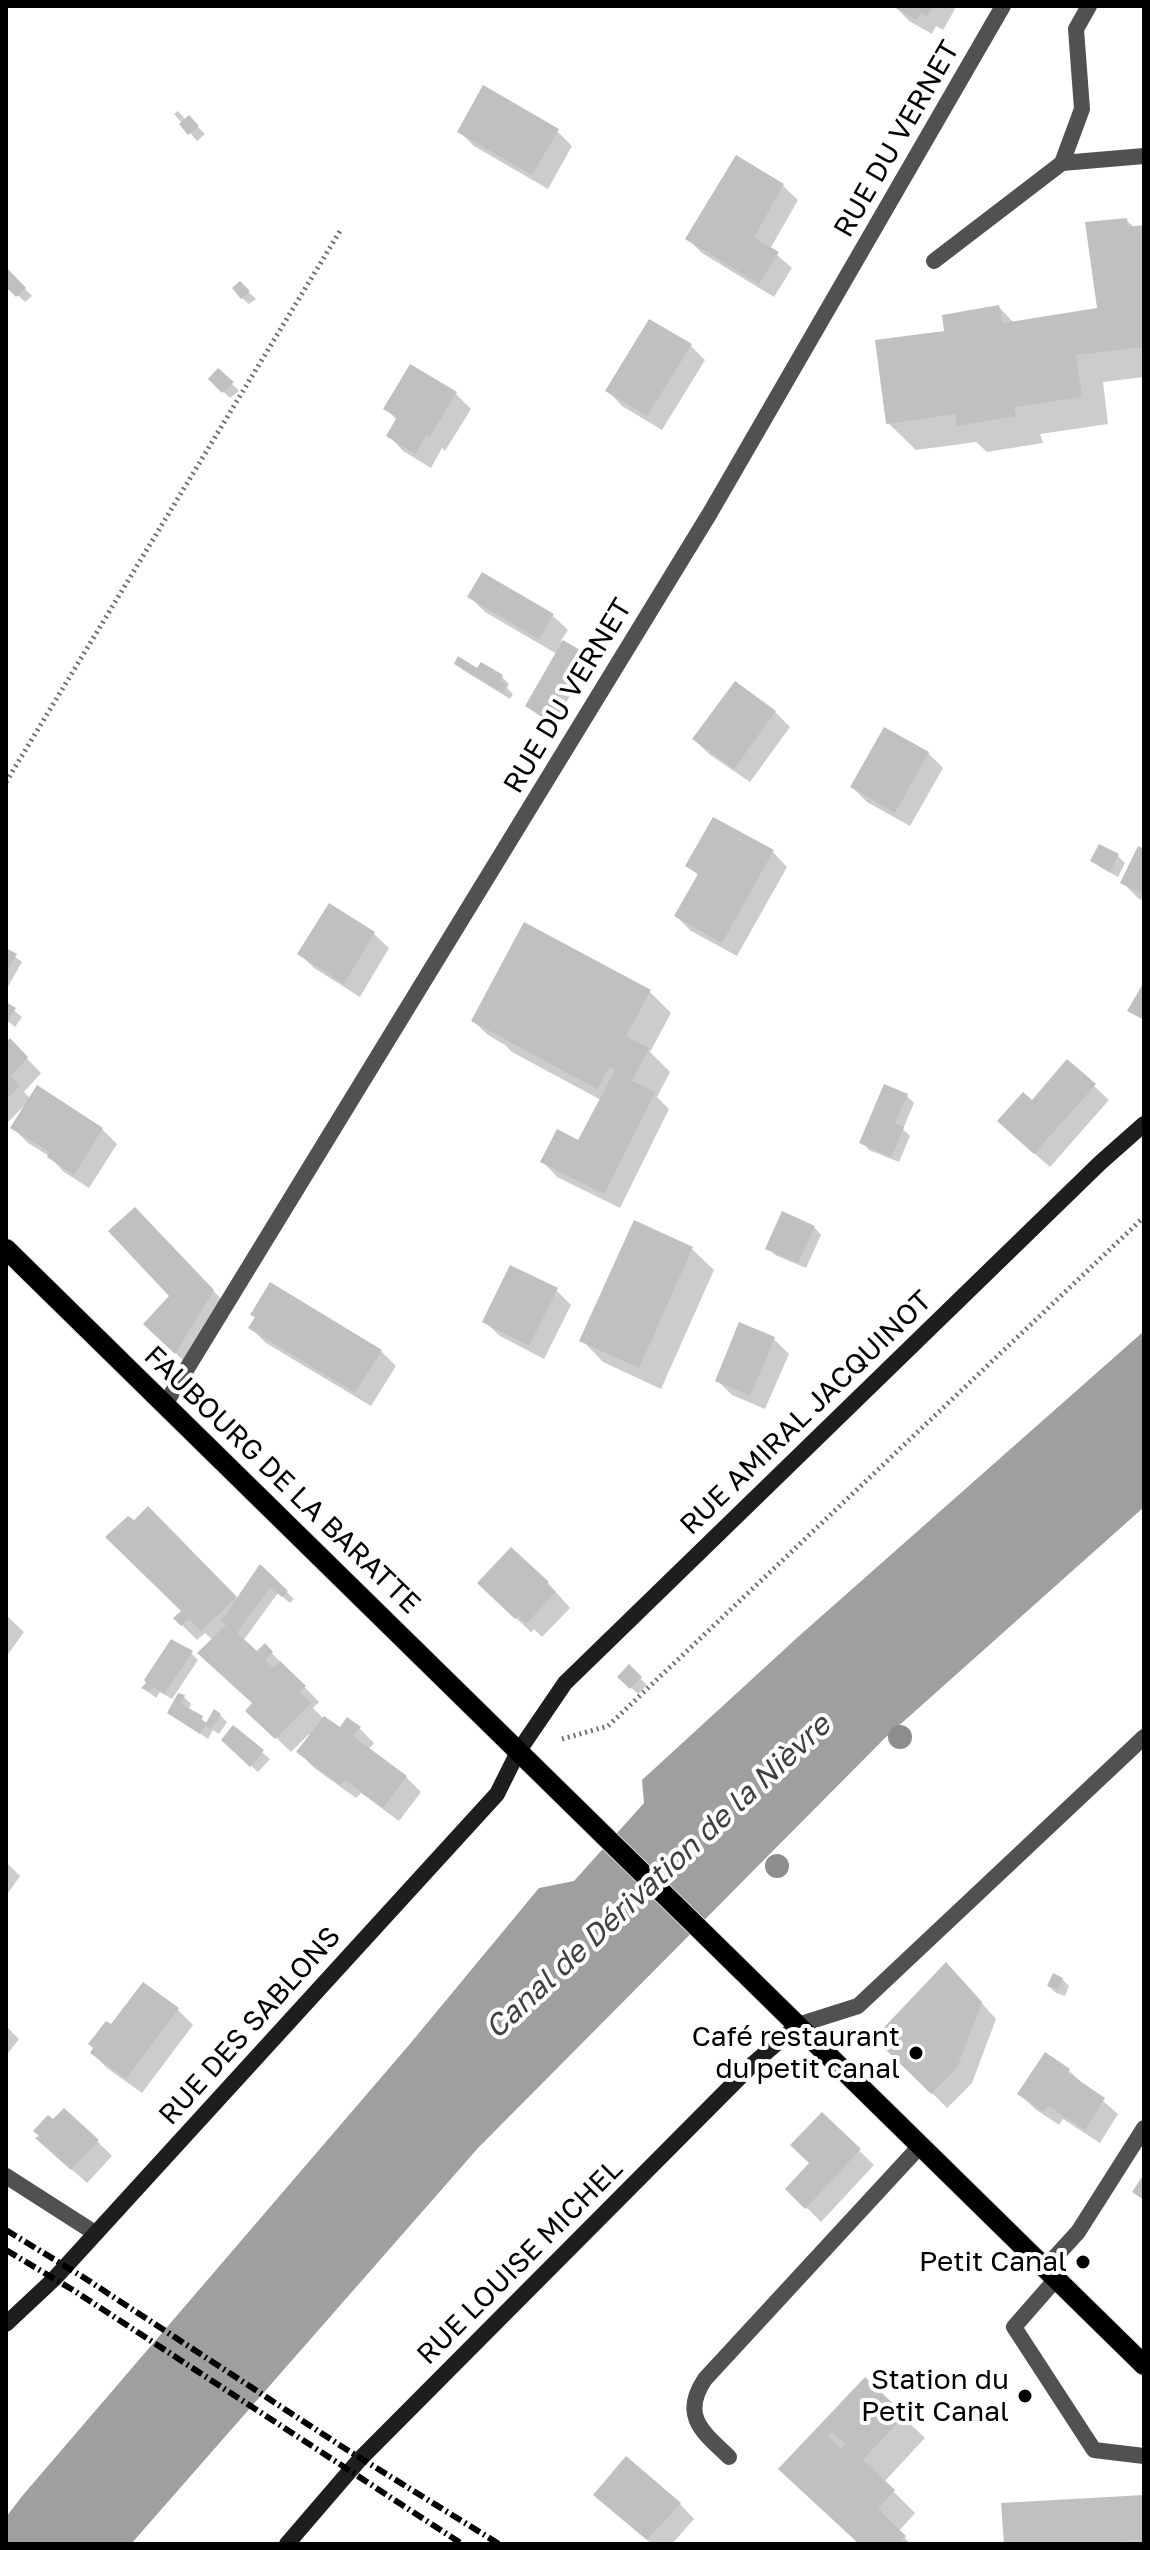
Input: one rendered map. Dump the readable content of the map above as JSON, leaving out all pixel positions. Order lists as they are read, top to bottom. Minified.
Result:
{"streets":{"main road":["FAUBOURG DE LA BARATTE"],"street":["RUE DU VERNET","RUE AMIRAL JACQUINOT","RUE DES SABLONS","RUE LOUISE MICHEL"]},"crossings":[["RUE DU VERNET","FAUBOURG DE LA BARATTE"],["RUE AMIRAL JACQUINOT","FAUBOURG DE LA BARATTE"],["RUE AMIRAL JACQUINOT","RUE DES SABLONS"],["FAUBOURG DE LA BARATTE","RUE DES SABLONS"],["FAUBOURG DE LA BARATTE","RUE LOUISE MICHEL"]],"water":["Canal de Dérivation de la Nièvre"],"places":["Café restaurant du petit canal","Petit Canal","Station du Petit Canal"]}
